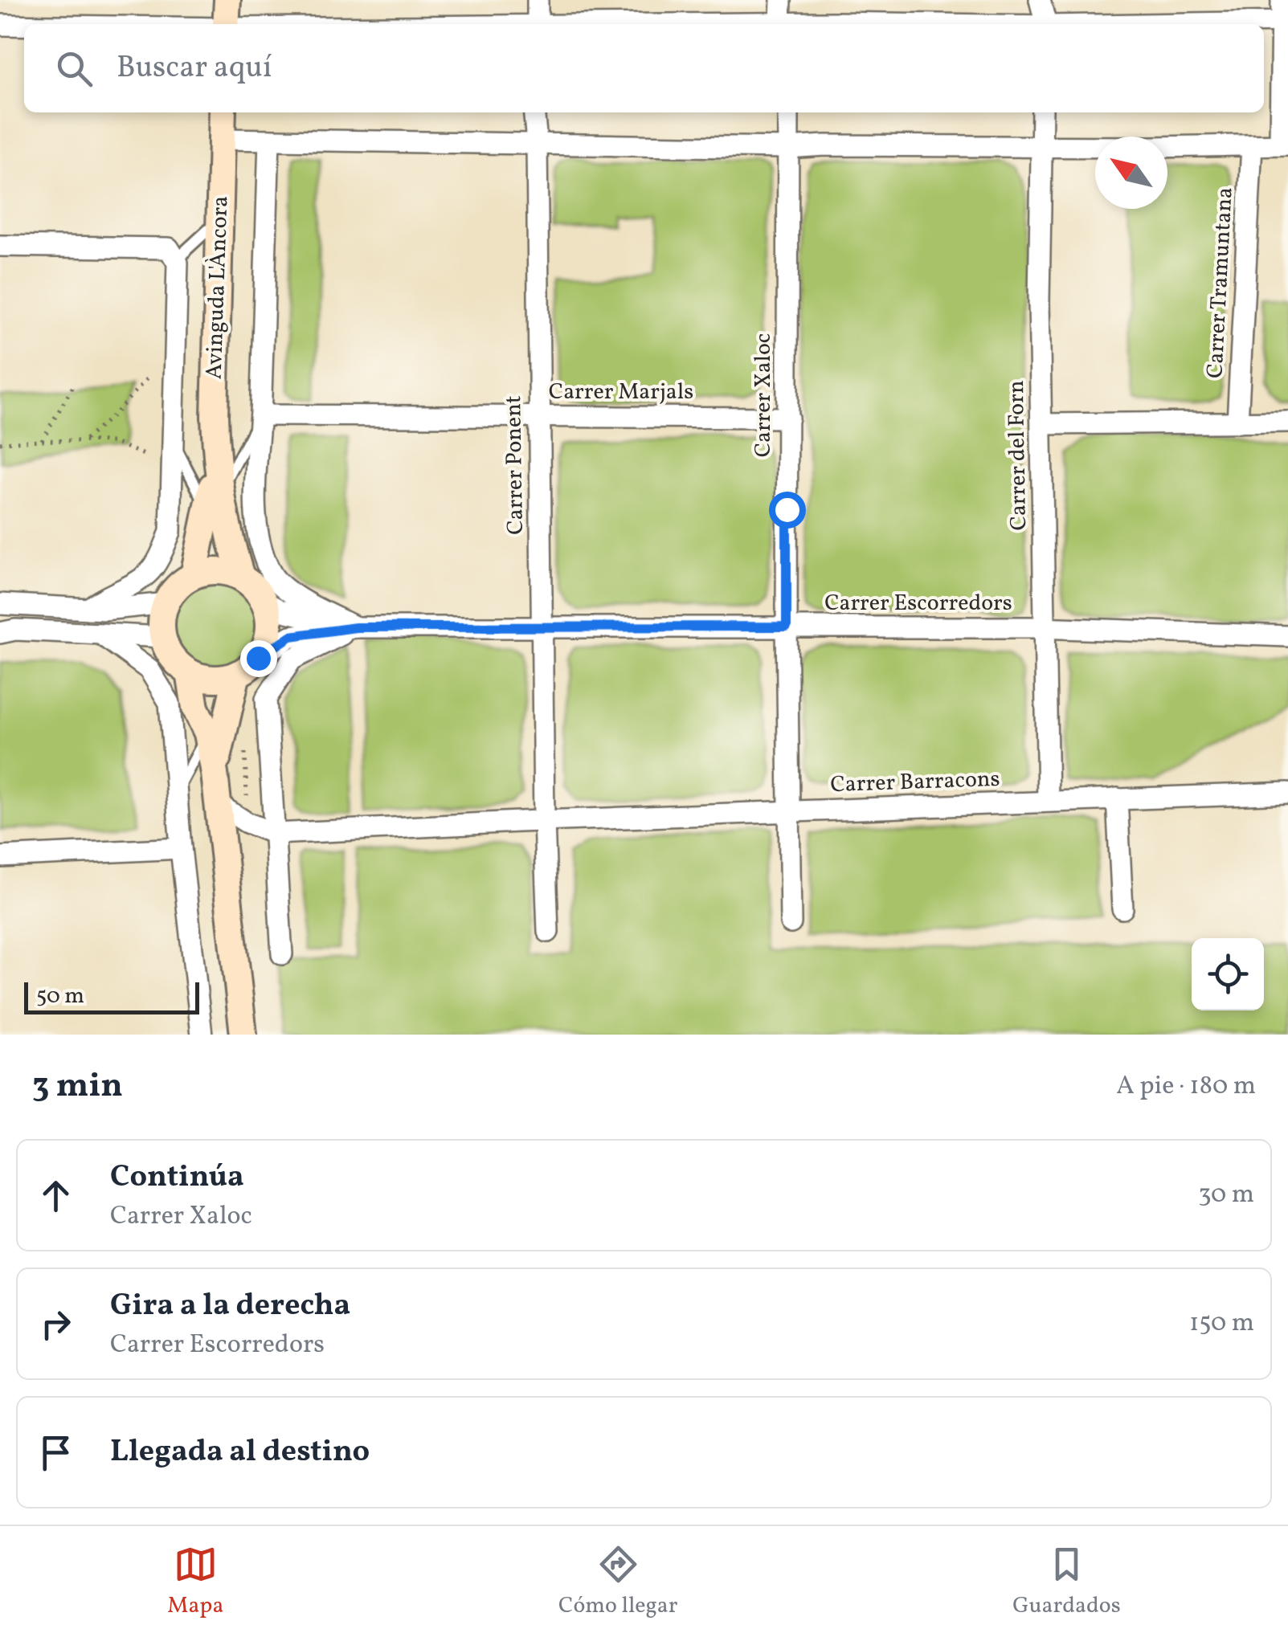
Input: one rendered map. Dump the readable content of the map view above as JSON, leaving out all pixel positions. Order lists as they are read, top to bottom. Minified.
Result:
{"streets":{"street":["Carrer Tramuntana","Avinguda L'Àncora","Carrer Marjals","Carrer Xaloc","Carrer del Forn","Carrer Ponent","Carrer Escorredors","Carrer Barracons"]},"crossings":[["Avinguda L'Àncora","Carrer Escorredors"],["Carrer Marjals","Carrer Xaloc"],["Carrer Marjals","Carrer Ponent"],["Carrer Marjals","Carrer Escorredors"],["Carrer Xaloc","Carrer Escorredors"],["Carrer Xaloc","Carrer Barracons"],["Carrer del Forn","Carrer Escorredors"],["Carrer del Forn","Carrer Barracons"],["Carrer Ponent","Carrer Escorredors"],["Carrer Ponent","Carrer Barracons"]],"scale_bar":"50 m","north":"top left","page":{"search":"Buscar aquí","scale":"50 m","heading":["3 min","A pie · 180 m"],"list":[["Continúa","Carrer Xaloc","30 m"],["Gira a la derecha","Carrer Escorredors","150 m"],"Llegada al destino"],"nav":["Mapa","Cómo llegar","Guardados"]}}
